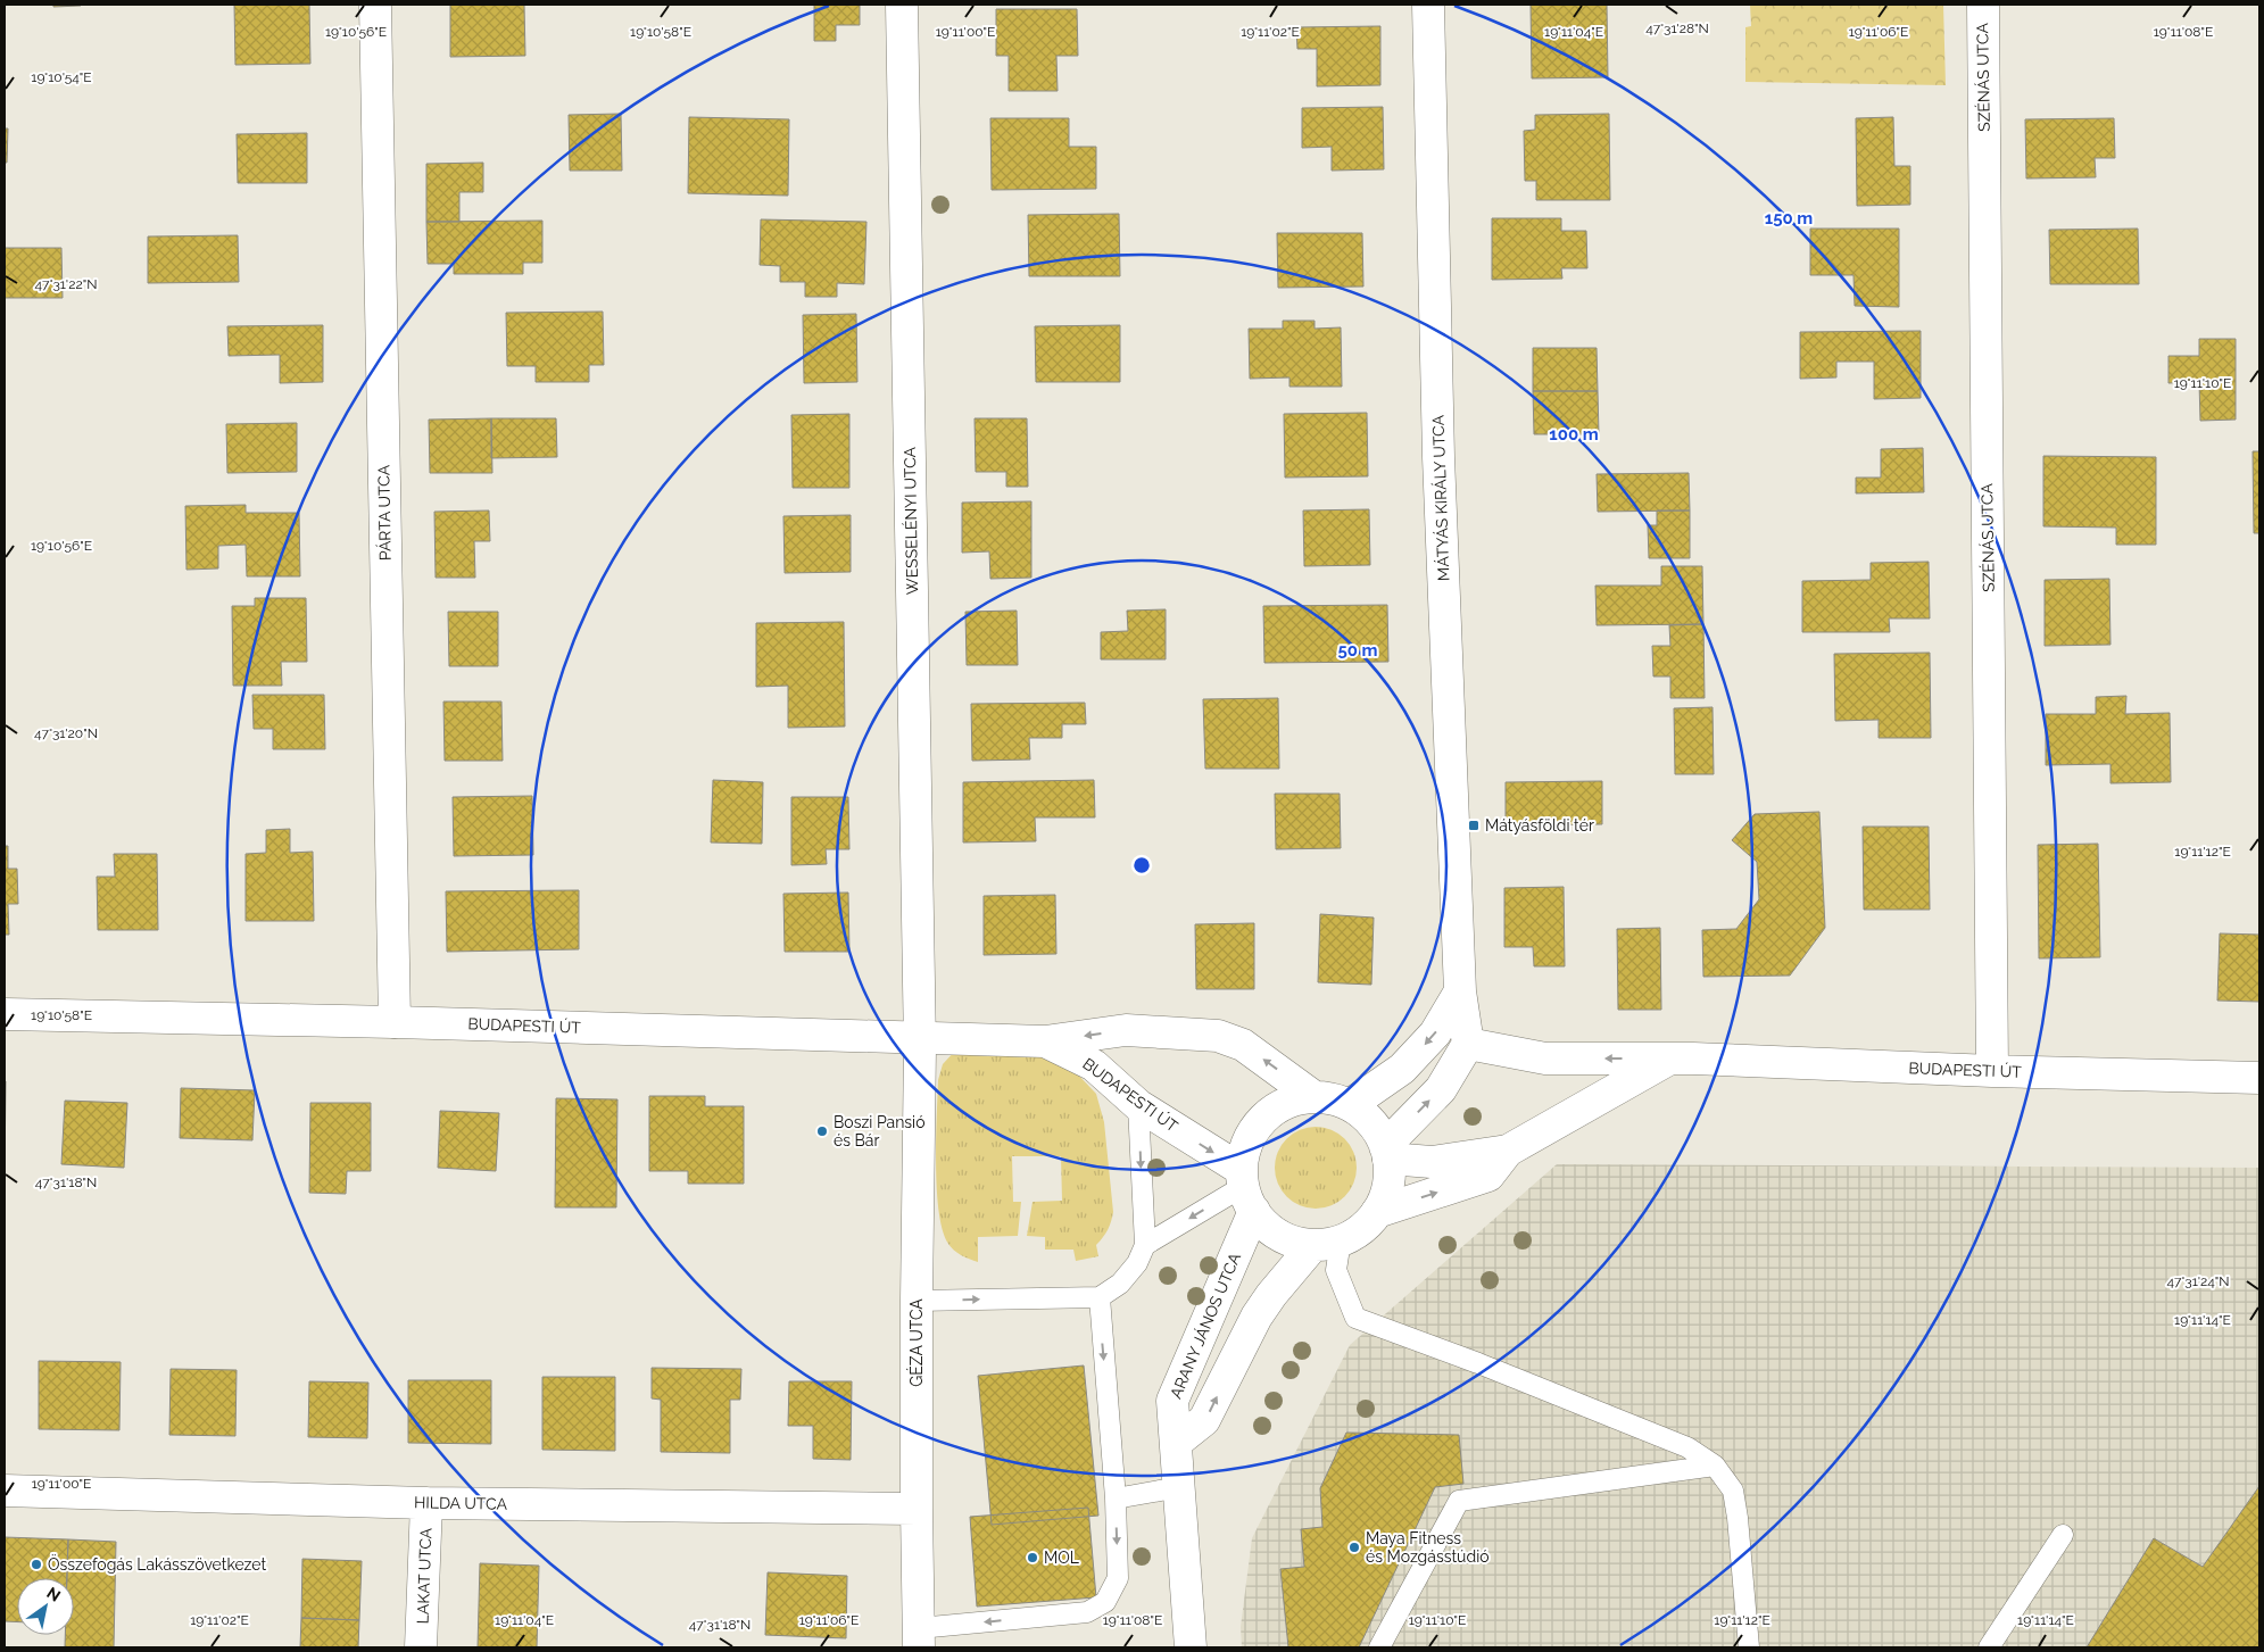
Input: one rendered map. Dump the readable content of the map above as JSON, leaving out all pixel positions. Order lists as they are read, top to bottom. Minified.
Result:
{"streets":{"street":["SZÉNÁS UTCA","MÁTYÁS KIRÁLY UTCA","PÁRTA UTCA","WESSELÉNYI UTCA","BUDAPESTI ÚT","ARANY JÁNOS UTCA","GÉZA UTCA","HILDA UTCA","LAKAT UTCA"]},"crossings":[["SZÉNÁS UTCA","BUDAPESTI ÚT"],["MÁTYÁS KIRÁLY UTCA","BUDAPESTI ÚT"],["PÁRTA UTCA","BUDAPESTI ÚT"],["WESSELÉNYI UTCA","BUDAPESTI ÚT"],["WESSELÉNYI UTCA","GÉZA UTCA"],["BUDAPESTI ÚT","ARANY JÁNOS UTCA"],["BUDAPESTI ÚT","GÉZA UTCA"],["GÉZA UTCA","HILDA UTCA"],["HILDA UTCA","LAKAT UTCA"]],"places":{"transit":["Mátyásföldi tér"],"other":["Boszi Pansió és Bár","Maya Fitness és Mozgásstúdió","MOL","Összefogás Lakásszövetkezet"]},"north":"top right","coordinates":["47°31'28\"N","19°10'56\"E","19°11'00\"E","19°10'58\"E","19°11'02\"E","19°11'04\"E","19°11'06\"E","19°11'08\"E","19°10'54\"E","47°31'22\"N","19°11'10\"E","47°31'20\"N","19°11'12\"E","47°31'18\"N","47°31'24\"N","19°11'14\"E"],"rings":["150 m","100 m","50 m"]}
